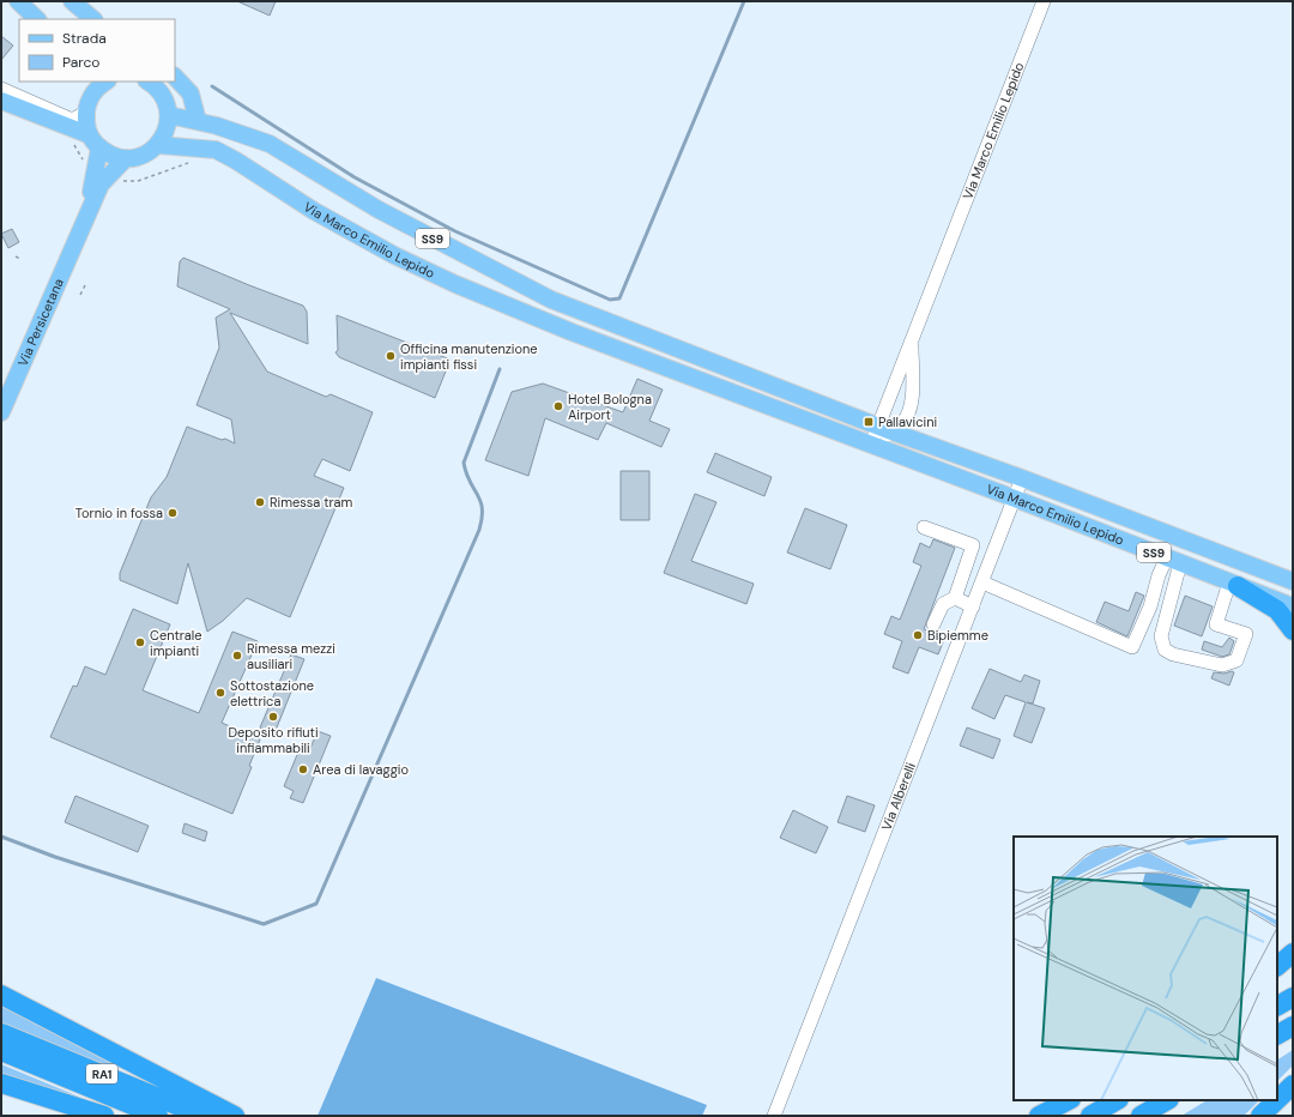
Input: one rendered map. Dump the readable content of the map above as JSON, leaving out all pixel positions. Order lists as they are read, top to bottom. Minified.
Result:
{"streets":{"highway":["RA1"],"main road":["Via Marco Emilio Lepido","SS9","Via Persicetana"],"street":["Via Alberelli"]},"crossings":[["Via Marco Emilio Lepido","Via Alberelli"]],"places":{"other":["Officina manutenzione impianti fissi","Hotel Bologna Airport","Rimessa tram","Tornio in fossa","Bipiemme","Centrale impianti","Rimessa mezzi ausiliari","Sottostazione elettrica","Deposito rifiuti infiammabili","Area di lavaggio"],"transit":["Pallavicini"]},"legend":["Strada","Parco"]}
